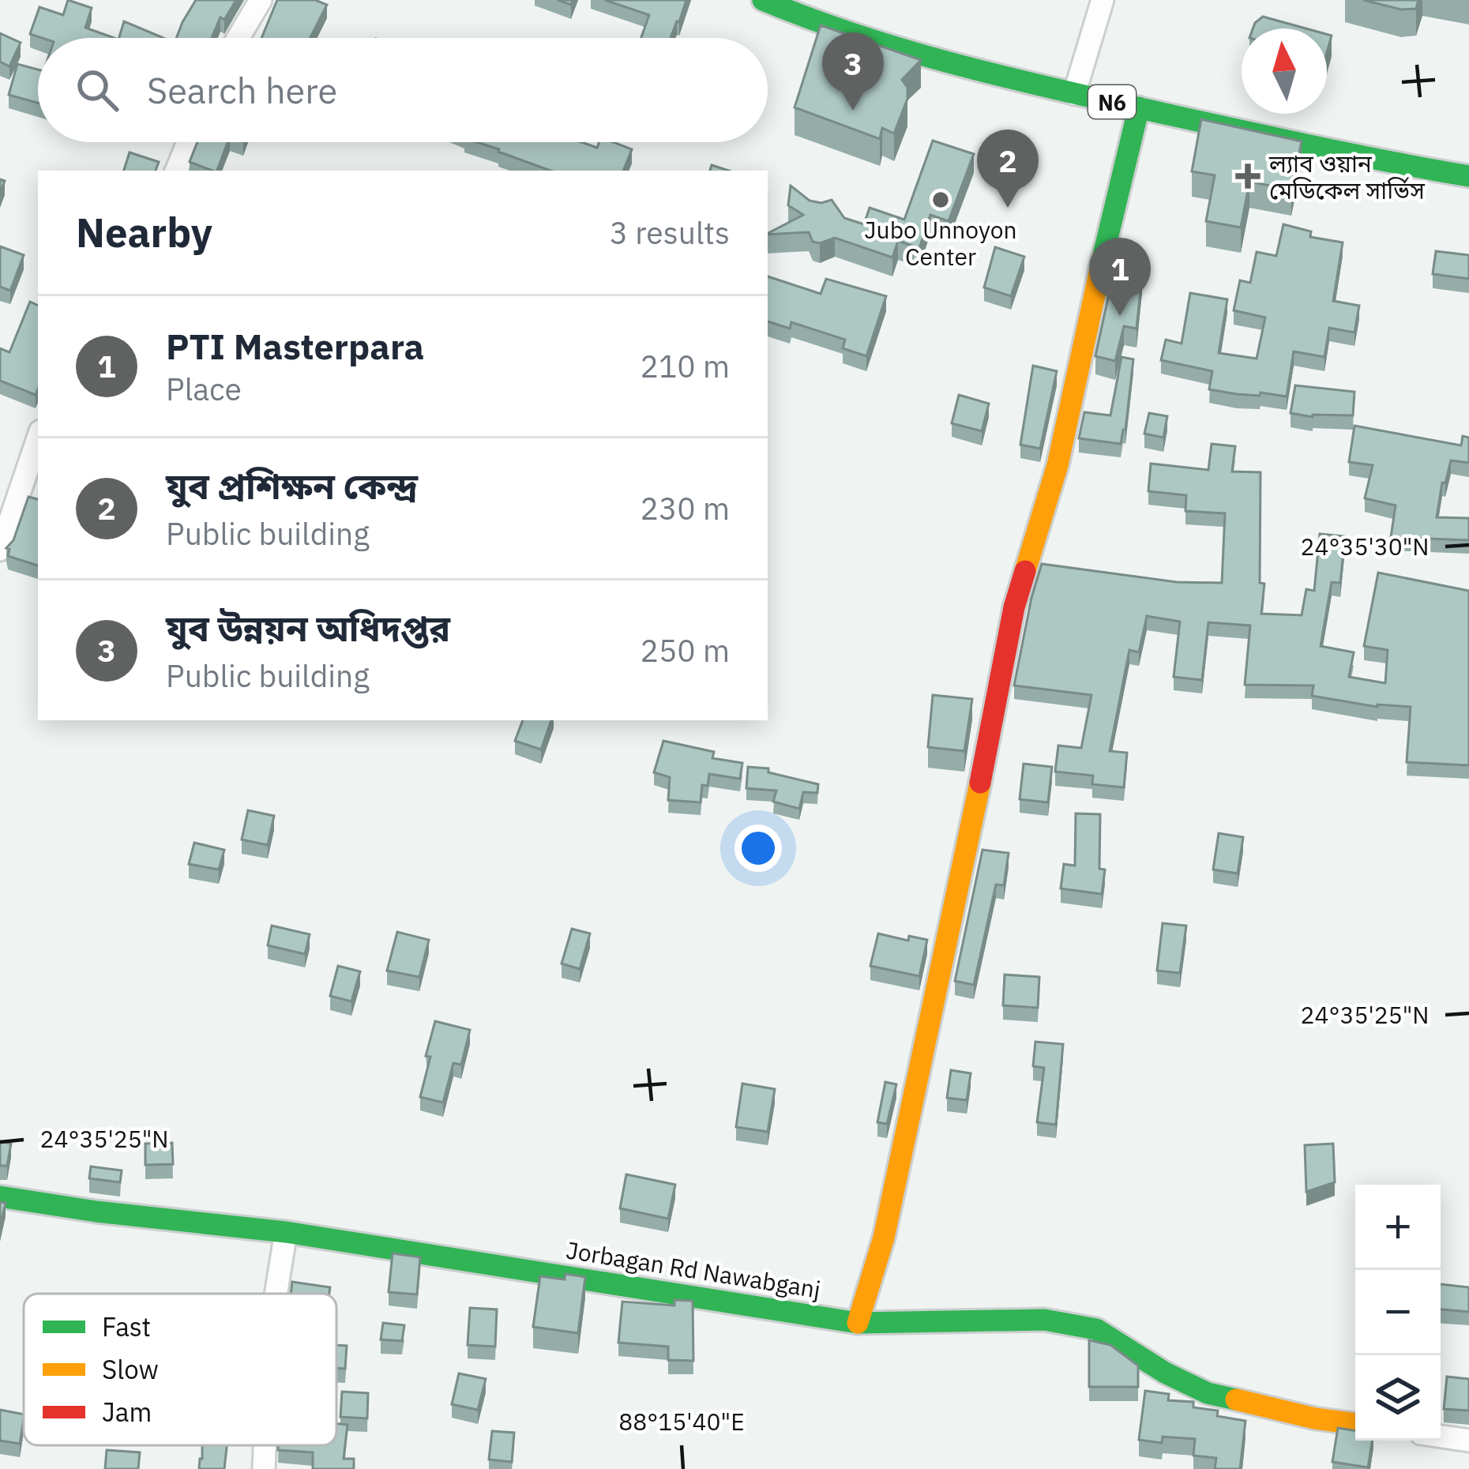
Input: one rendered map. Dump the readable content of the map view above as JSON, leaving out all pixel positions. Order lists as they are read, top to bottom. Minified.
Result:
{"streets":{"main road":["N6","Jorbagan Rd Nawabganj"]},"places":{"health":["ল্যাব ওয়ান মেডিকেল সার্ভিস"],"other":["Jubo Unnoyon Center"]},"legend":["Fast","Slow","Jam"],"north":"top","page":{"pins":["3","2","1"],"search":"Search here","heading":["Nearby","3 results"],"list":[{"mark":"1","name":"PTI Masterpara","note":"Place","value":"210 m"},{"mark":"2","name":"যুব প্রশিক্ষন কেন্দ্র","note":"Public building","value":"230 m"},{"mark":"3","name":"যুব উন্নয়ন অধিদপ্তর","note":"Public building","value":"250 m"}],"map_buttons":["+","−"]},"coordinates":["24°35'30\"N","24°35'25\"N","88°15'40\"E"]}
